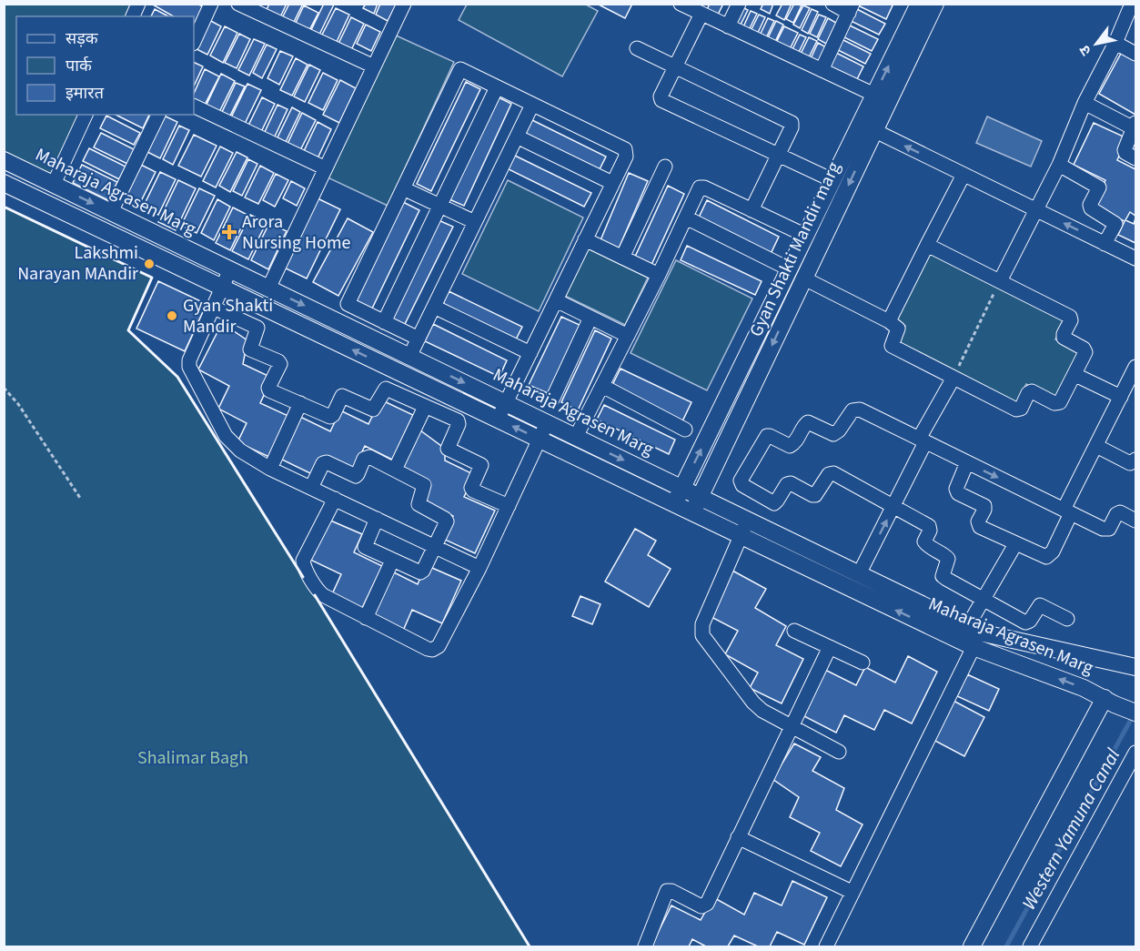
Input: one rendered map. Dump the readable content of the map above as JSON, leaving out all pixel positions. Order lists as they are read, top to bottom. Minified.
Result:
{"streets":{"street":["Maharaja Agrasen Marg","Gyan Shakti Mandir marg"]},"crossings":[["Maharaja Agrasen Marg","Gyan Shakti Mandir marg"]],"water":["Western Yamuna Canal"],"parks":["Shalimar Bagh"],"places":{"health":["Arora Nursing Home"],"other":["Lakshmi Narayan MAndir","Gyan Shakti Mandir"]},"legend":["सड़क","पार्क","इमारत"],"north":"bottom left"}
